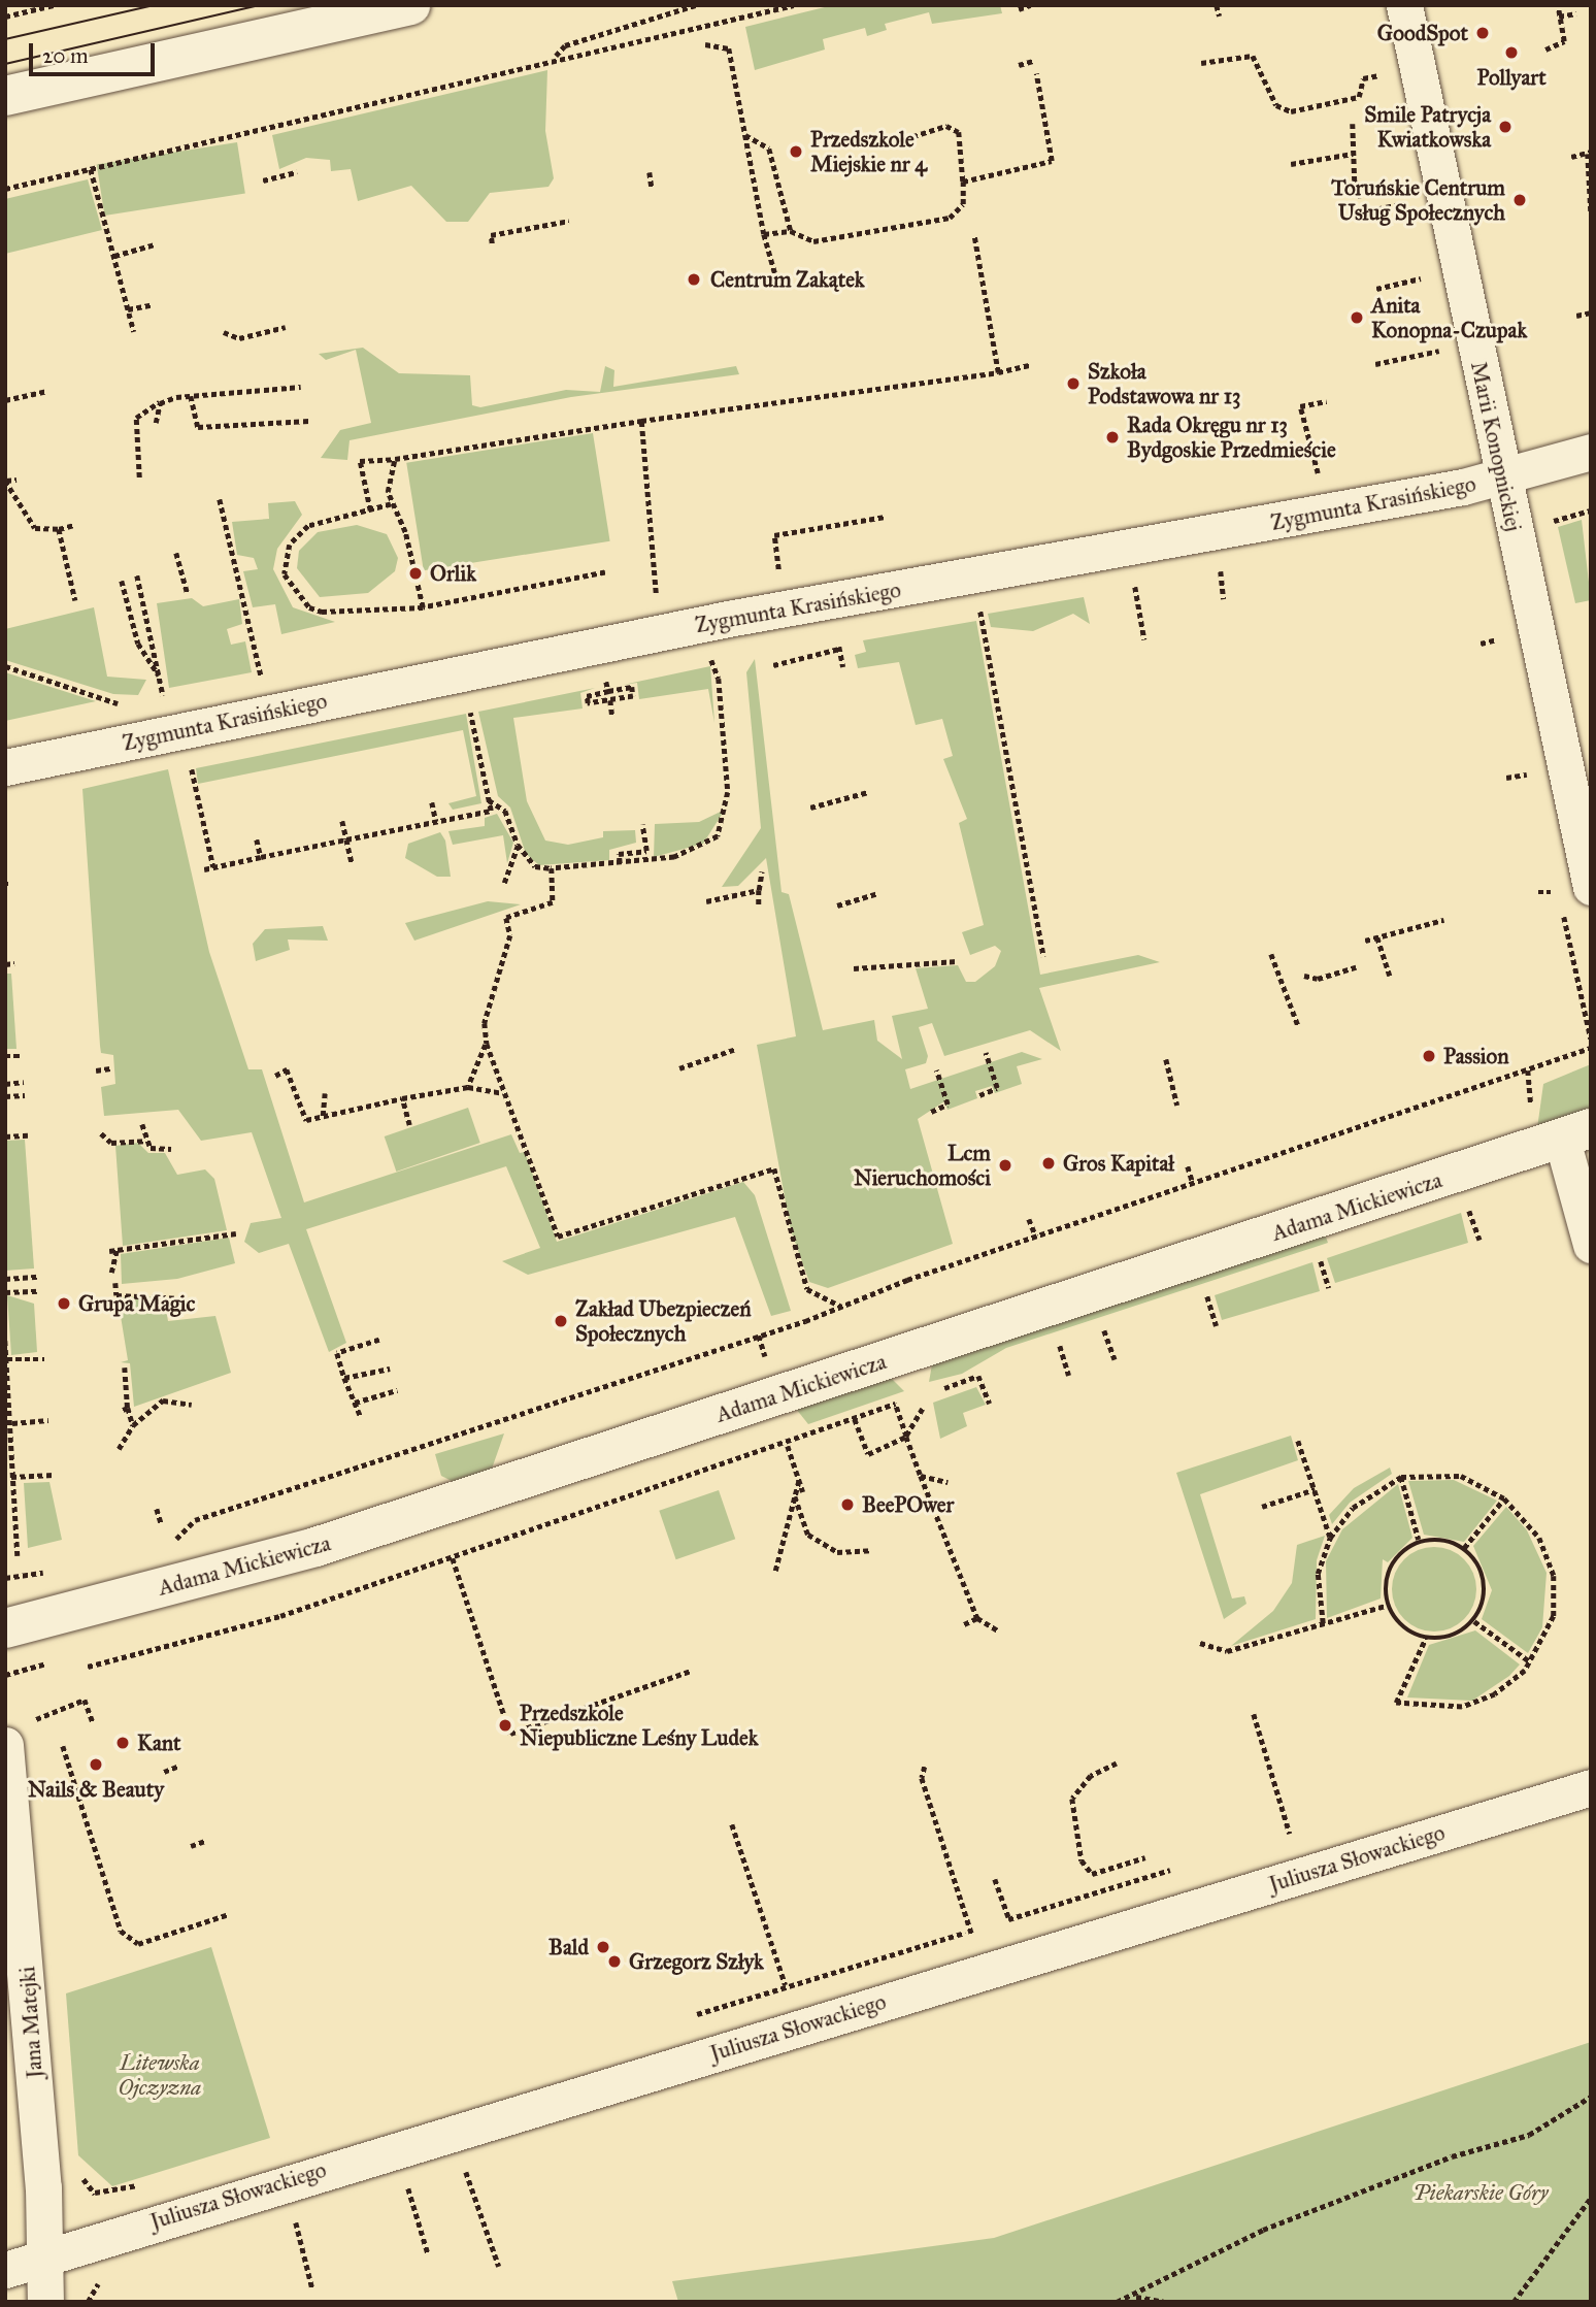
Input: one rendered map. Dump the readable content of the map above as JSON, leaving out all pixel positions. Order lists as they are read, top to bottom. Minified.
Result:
{"streets":{"street":["Marii Konopnickiej","Zygmunta Krasińskiego","Adama Mickiewicza","Juliusza Słowackiego","Jana Matejki"]},"crossings":[["Marii Konopnickiej","Zygmunta Krasińskiego"],["Juliusza Słowackiego","Jana Matejki"]],"parks":["Litewska Ojczyzna","Piekarskie Góry"],"places":["GoodSpot","Pollyart","Smile Patrycja Kwiatkowska","Przedszkole Miejskie nr 4","Toruńskie Centrum Usług Społecznych","Centrum Zakątek","Anita Konopna-Czupak","Szkoła Podstawowa nr 13","Rada Okręgu nr 13 Bydgoskie Przedmieście","Orlik","Passion","Gros Kapitał","Lcm Nieruchomości","Grupa Magic","Zakład Ubezpieczeń Społecznych","BeePOwer","Przedszkole Niepubliczne Leśny Ludek","Kant","Nails & Beauty","Bald","Grzegorz Szłyk"],"scale_bar":"20 m"}
